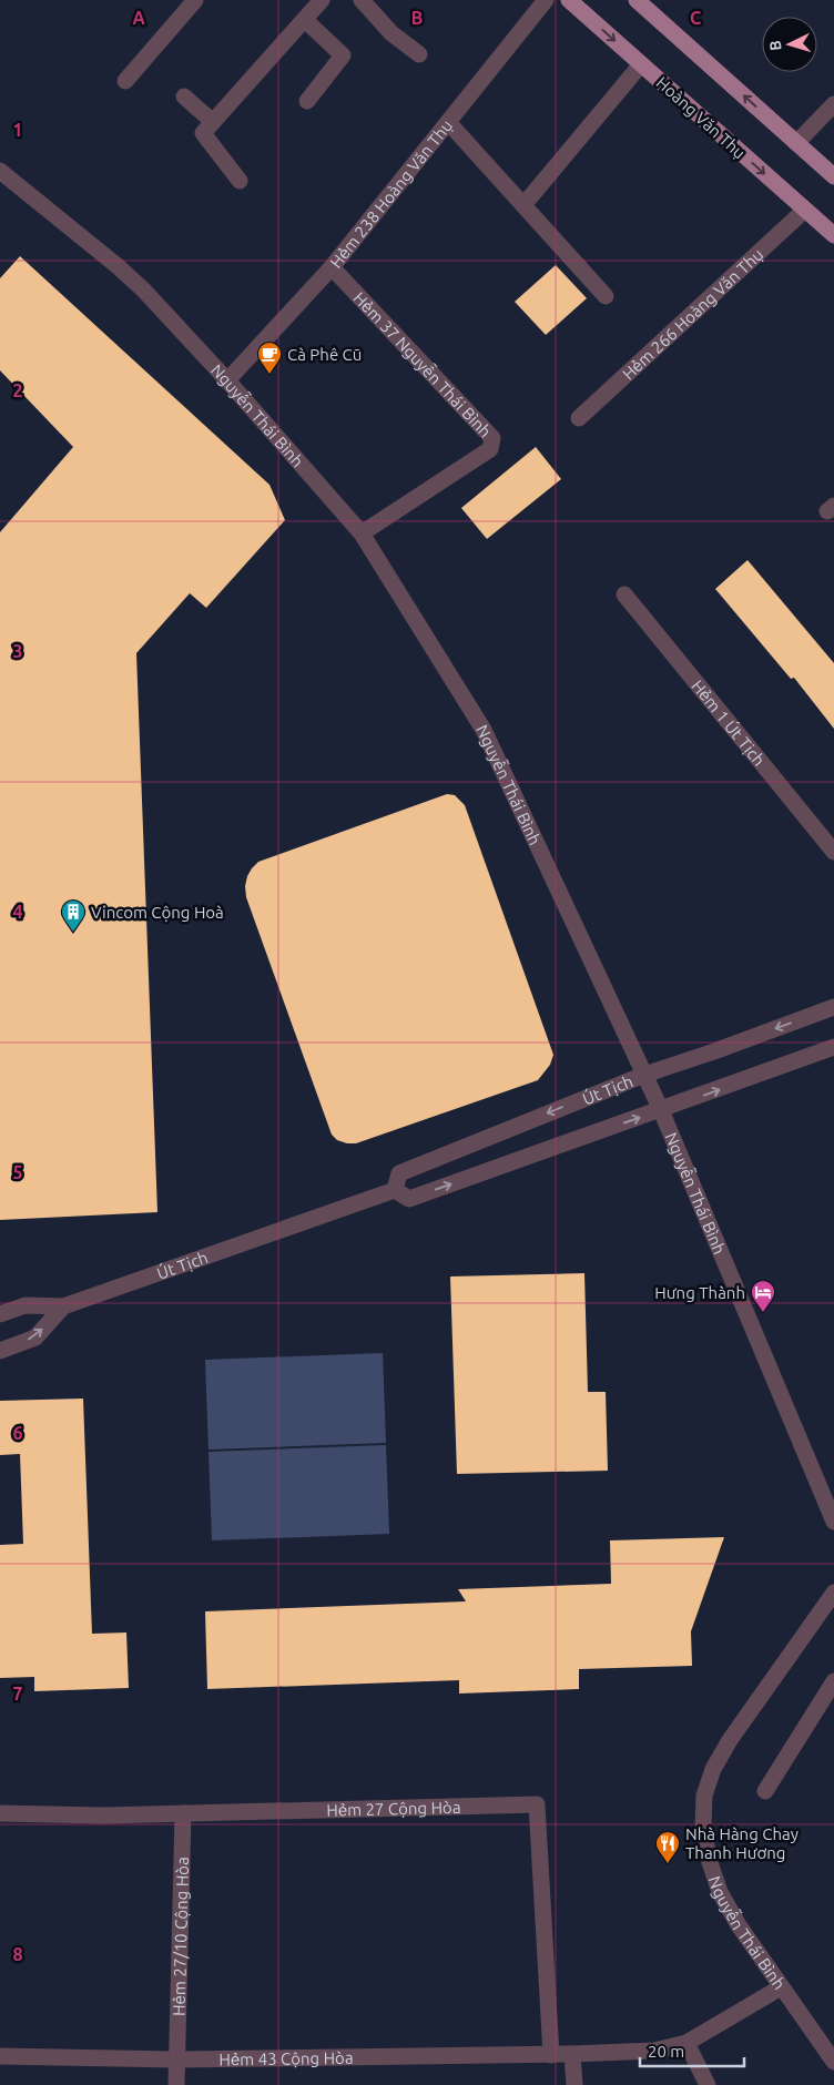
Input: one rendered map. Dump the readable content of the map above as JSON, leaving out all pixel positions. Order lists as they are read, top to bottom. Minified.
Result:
{"streets":{"main road":["Hoàng Văn Thụ"],"street":["Hẻm 238 Hoàng Văn Thụ","Hẻm 266 Hoàng Văn Thụ","Hẻm 37 Nguyễn Thái Bình","Nguyễn Thái Bình","Hẻm 1 Út Tịch","Út Tịch","Hẻm 27 Cộng Hòa","Hẻm 27/10 Cộng Hòa","Hẻm 43 Cộng Hòa"]},"crossings":[["Hoàng Văn Thụ","Hẻm 266 Hoàng Văn Thụ"],["Hẻm 238 Hoàng Văn Thụ","Hẻm 37 Nguyễn Thái Bình"],["Hẻm 238 Hoàng Văn Thụ","Nguyễn Thái Bình"],["Hẻm 37 Nguyễn Thái Bình","Nguyễn Thái Bình"],["Nguyễn Thái Bình","Út Tịch"],["Nguyễn Thái Bình","Hẻm 43 Cộng Hòa"],["Hẻm 27 Cộng Hòa","Hẻm 27/10 Cộng Hòa"],["Hẻm 27 Cộng Hòa","Hẻm 43 Cộng Hòa"],["Hẻm 27/10 Cộng Hòa","Hẻm 43 Cộng Hòa"]],"places":{"cafe":["Cà Phê Cũ"],"building":["Vincom Cộng Hoà"],"hotel":["Hưng Thành"],"restaurant":["Nhà Hàng Chay Thanh Hương"]},"scale_bar":"20 m","north":"left","grid":{"columns":["A","B","C"],"rows":["1","2","3","4","5","6","7","8"]}}
